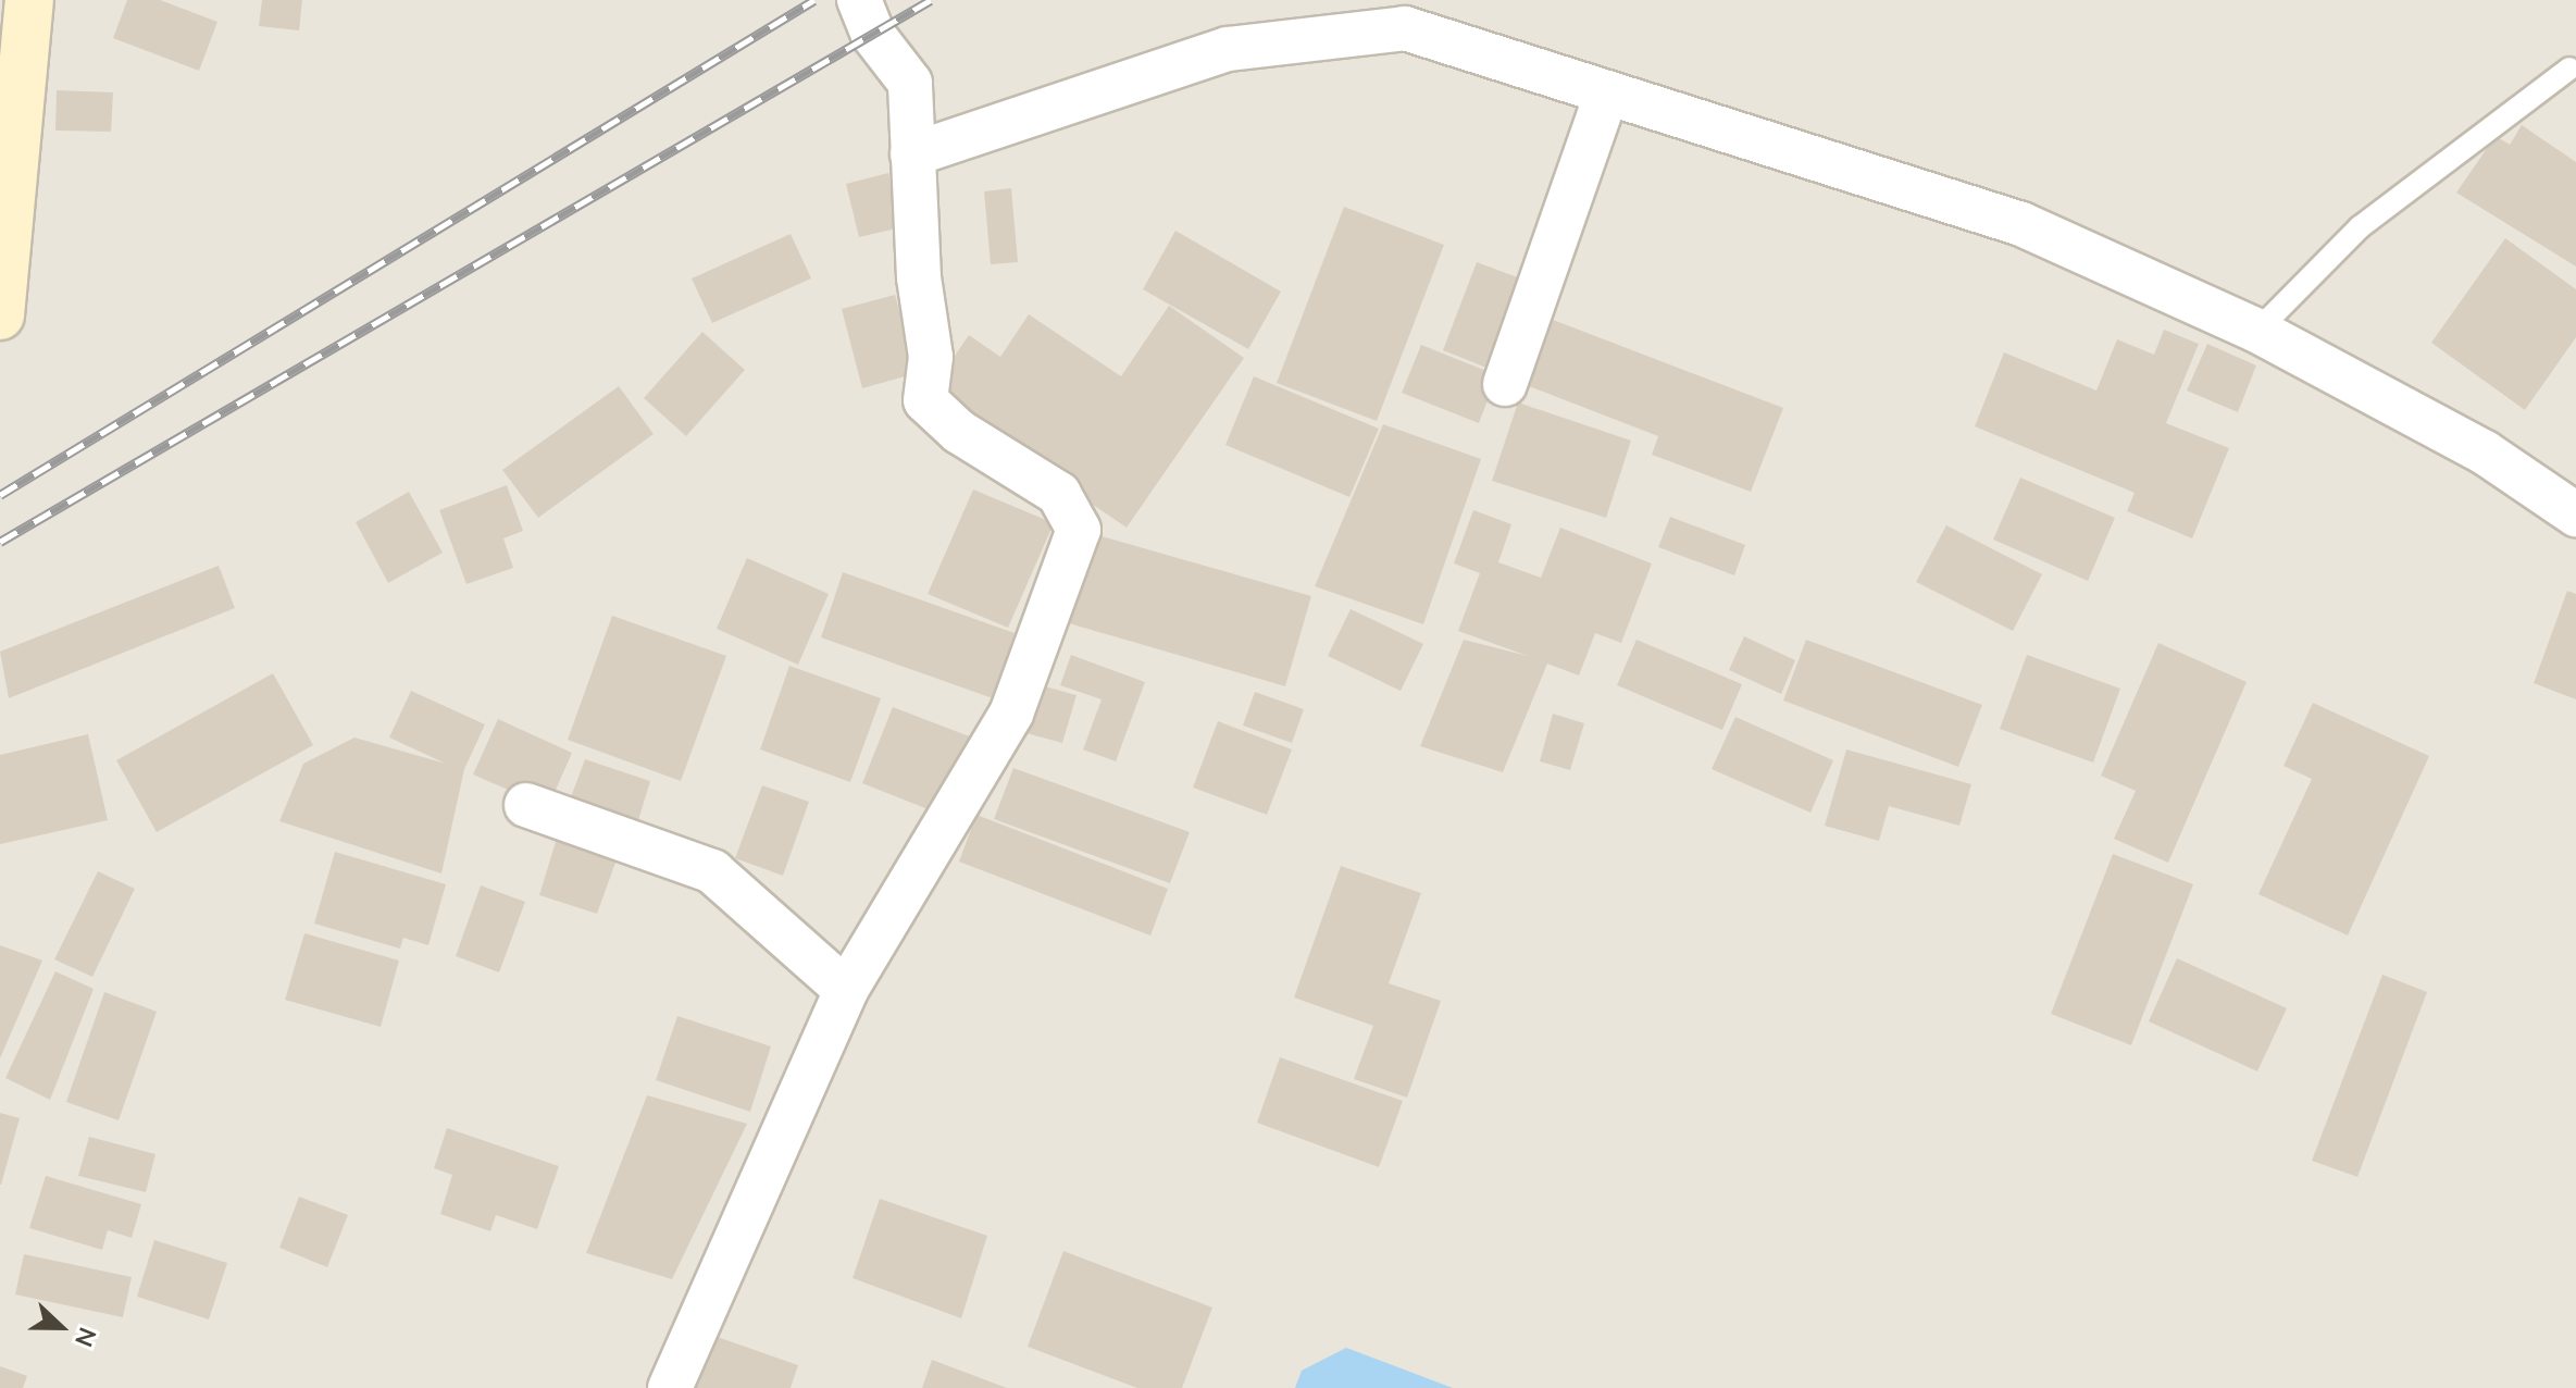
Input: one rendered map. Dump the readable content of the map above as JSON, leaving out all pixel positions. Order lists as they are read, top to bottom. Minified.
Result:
{"north":"right"}
